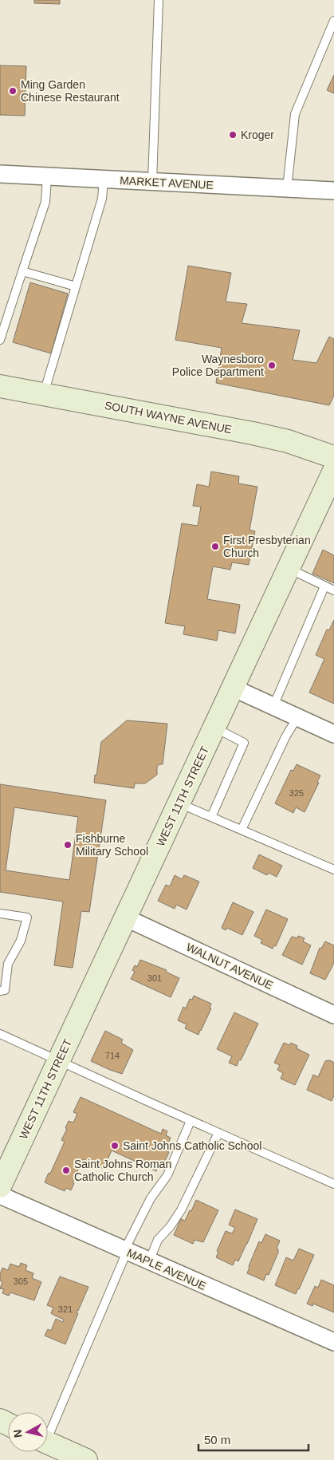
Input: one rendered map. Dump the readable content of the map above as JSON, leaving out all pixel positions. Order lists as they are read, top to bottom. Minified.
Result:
{"streets":{"street":["MARKET AVENUE","SOUTH WAYNE AVENUE","WEST 11TH STREET","WALNUT AVENUE","MAPLE AVENUE"]},"crossings":[["WEST 11TH STREET","WALNUT AVENUE"]],"places":["Ming Garden Chinese Restaurant","Kroger","Waynesboro Police Department","First Presbyterian Church","Fishburne Military School","Saint Johns Catholic School","Saint Johns Roman Catholic Church"],"house_numbers":["325","301","714","305","321"],"scale_bar":"50 m","north":"left"}
